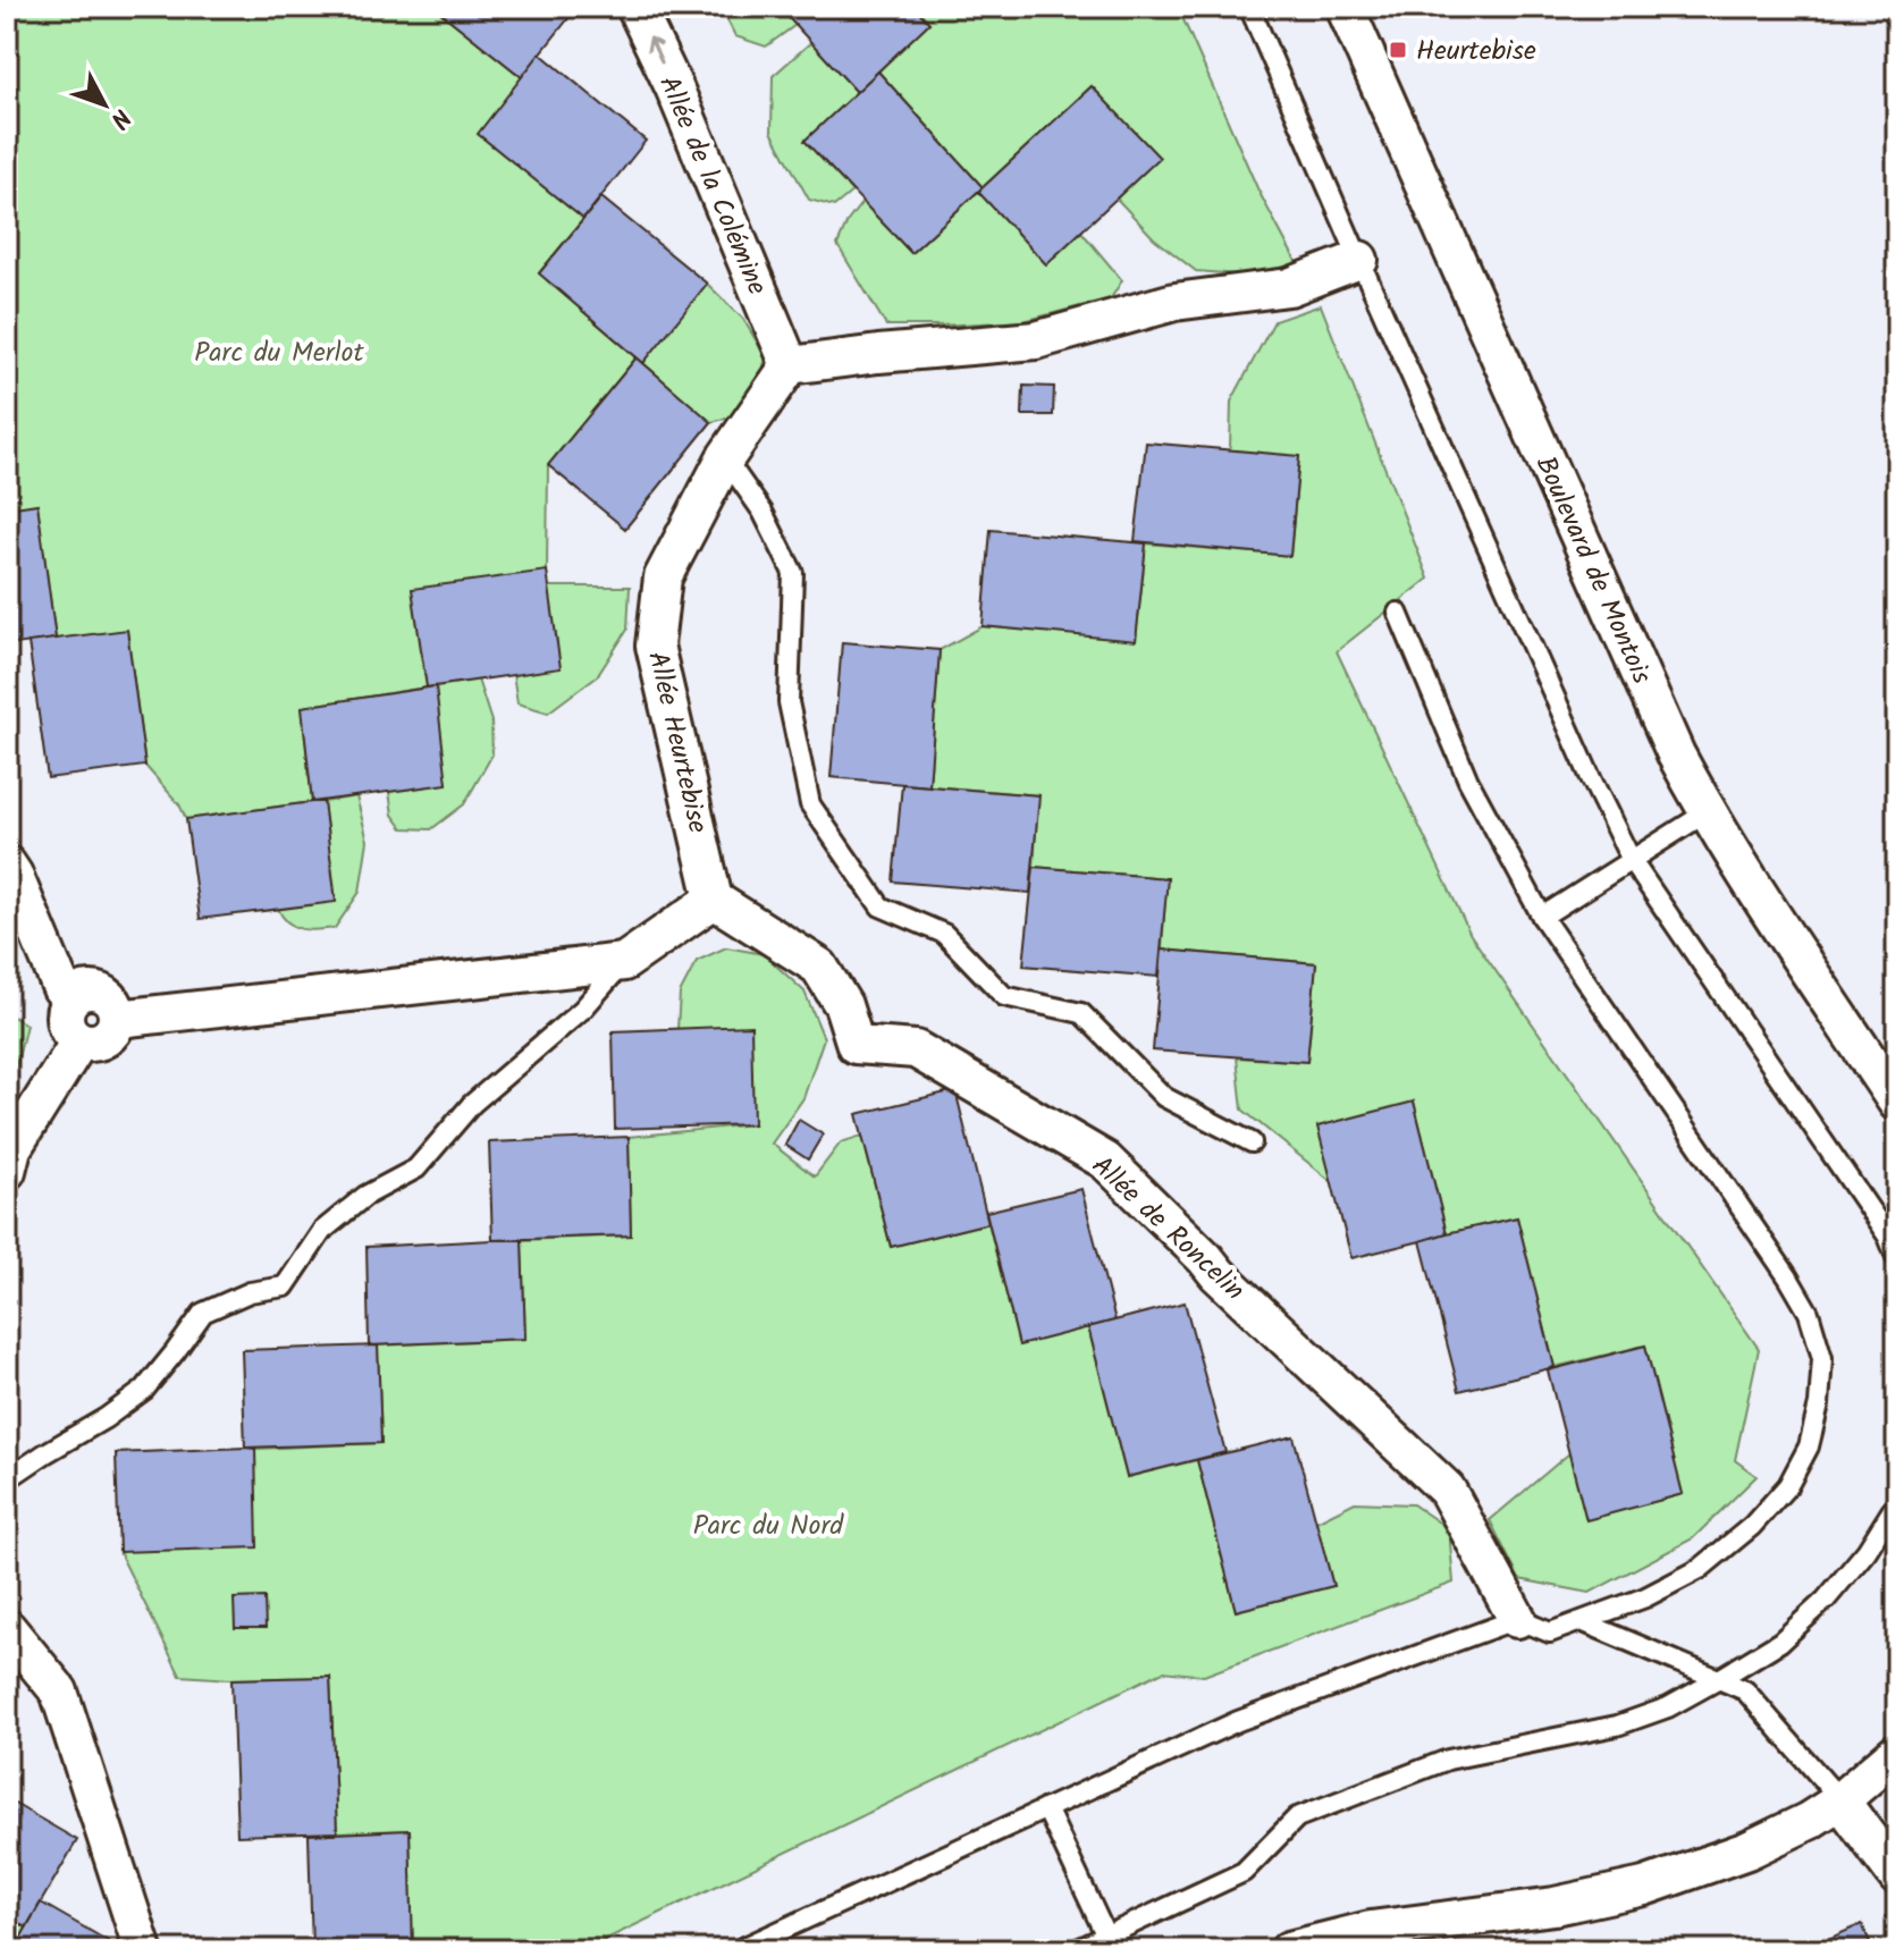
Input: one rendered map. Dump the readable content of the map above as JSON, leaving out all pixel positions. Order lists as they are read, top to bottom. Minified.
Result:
{"streets":{"street":["Allée de la Colémine","Boulevard de Montois","Allée Heurtebise","Allée de Roncelin"]},"crossings":[["Allée de la Colémine","Allée Heurtebise"],["Allée Heurtebise","Allée de Roncelin"]],"one_way":["Allée de la Colémine"],"parks":["Parc du Merlot","Parc du Nord"],"places":{"transit":["Heurtebise"]},"north":"bottom right"}
